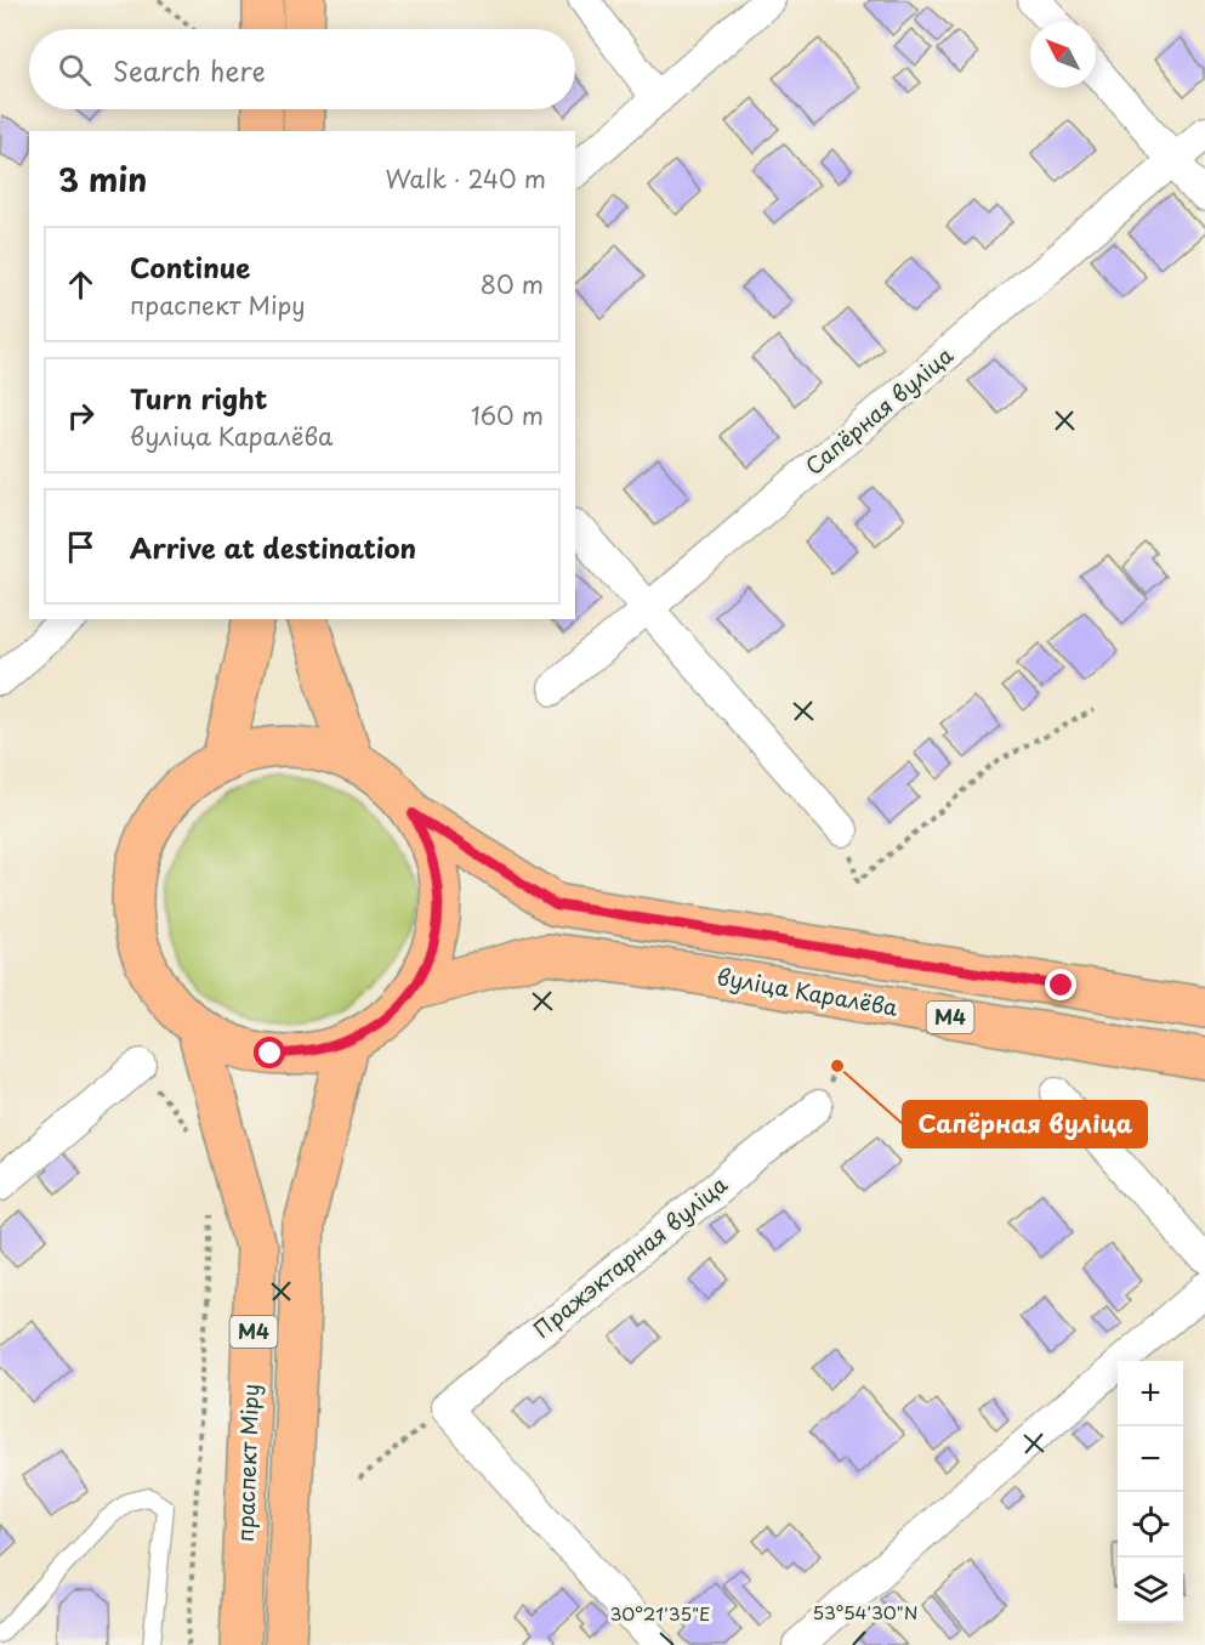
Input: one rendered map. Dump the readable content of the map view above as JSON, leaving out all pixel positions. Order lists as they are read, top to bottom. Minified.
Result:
{"streets":{"main road":["вуліца Каралёва","М4","праспект Міру"],"street":["Сапёрная вуліца","Пражэктарная вуліца"]},"crossings":[["вуліца Каралёва","праспект Міру"],["М4","праспект Міру"]],"places":["Сапёрная вуліца"],"north":"top left","page":{"search":"Search here","heading":["3 min","Walk · 240 m"],"list":[["Continue","праспект Міру","80 m"],["Turn right","вуліца Каралёва","160 m"],"Arrive at destination"],"map_buttons":["+","−"]},"coordinates":["53°54'30\"N","30°21'35\"E"]}
